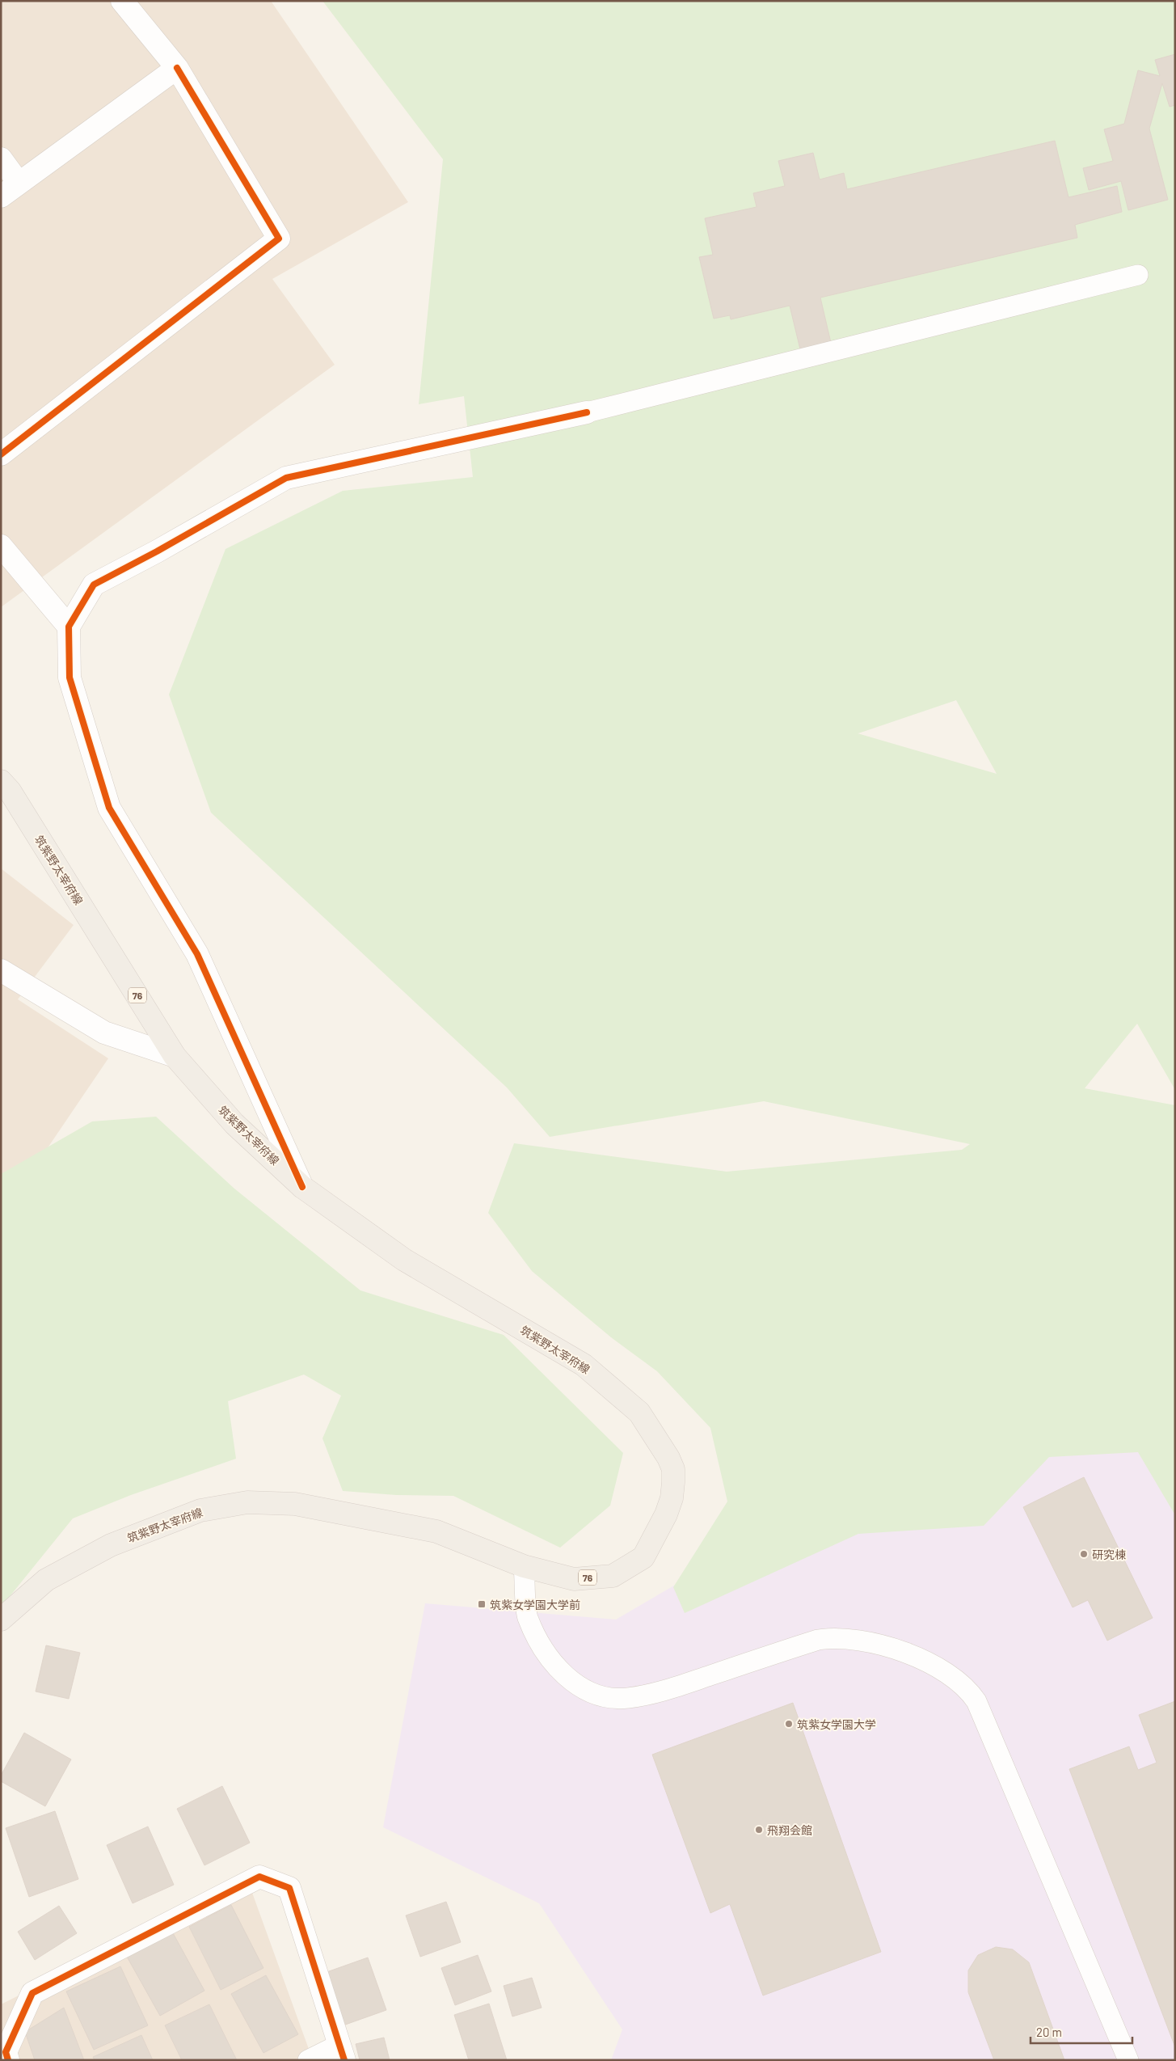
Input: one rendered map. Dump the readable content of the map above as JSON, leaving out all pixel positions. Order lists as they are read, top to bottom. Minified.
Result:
{"streets":{"main road":["筑紫野太宰府線","76"]},"places":{"other":["研究棟","筑紫女学園大学","飛翔会館"],"transit":["筑紫女学園大学前"]},"scale_bar":"20 m"}
